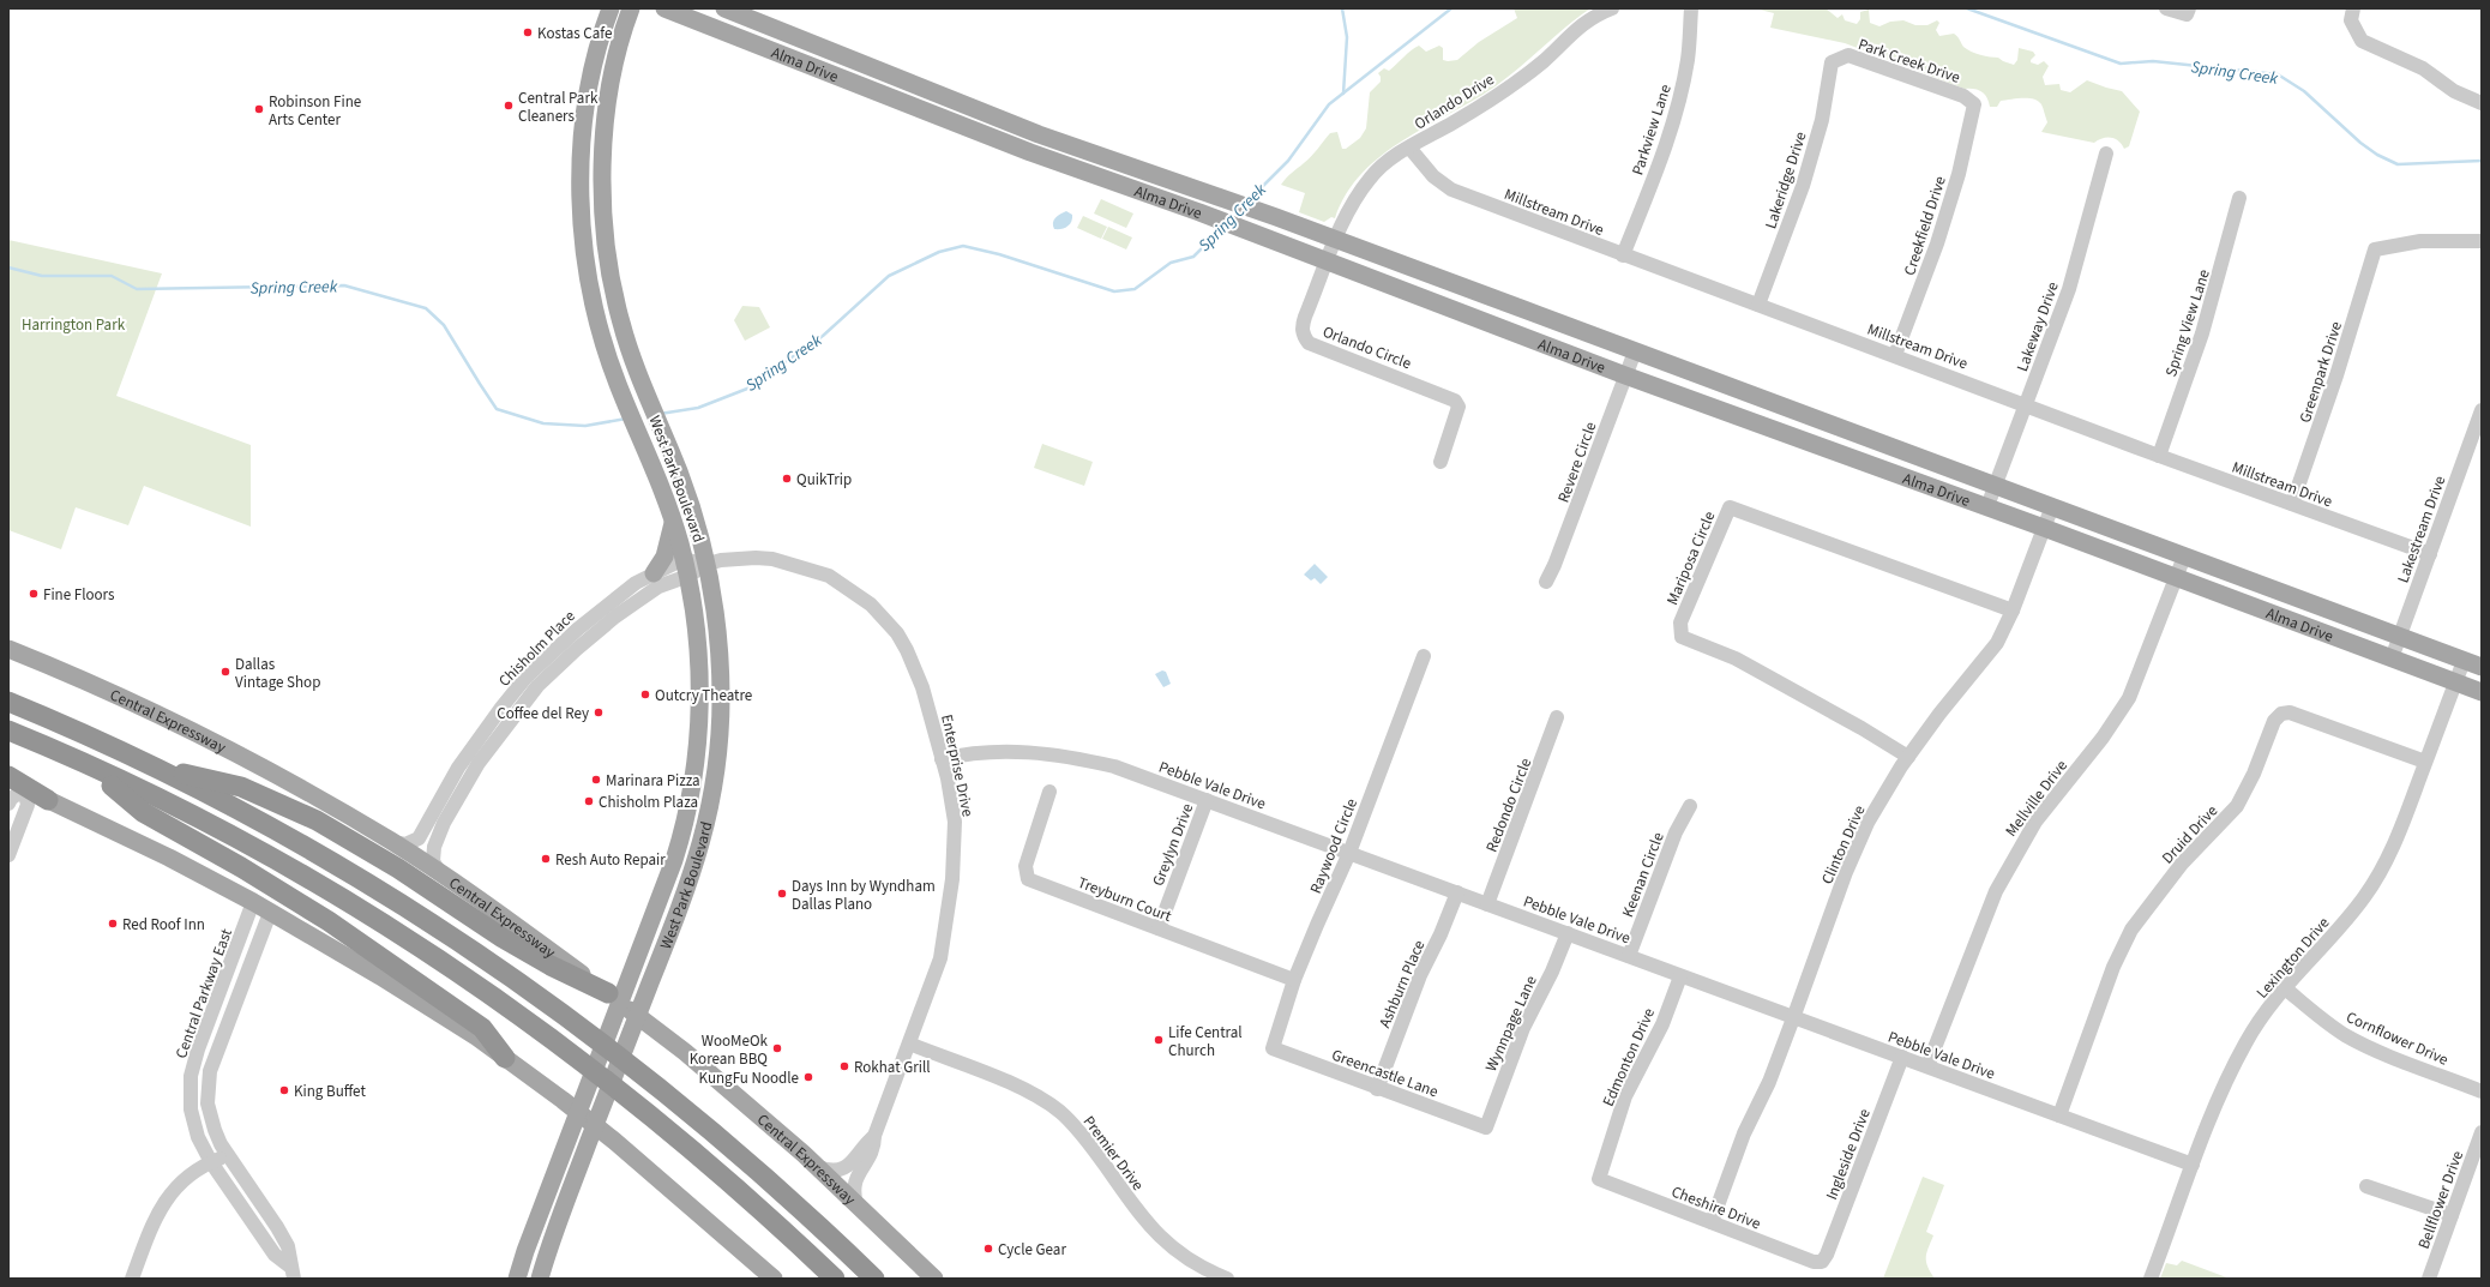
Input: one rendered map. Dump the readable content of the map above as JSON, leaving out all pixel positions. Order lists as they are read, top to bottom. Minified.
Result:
{"streets":{"main road":["Alma Drive","West Park Boulevard","Central Expressway"],"street":["Park Creek Drive","Orlando Drive","Parkview Lane","Lakeridge Drive","Millstream Drive","Creekfield Drive","Spring View Lane","Lakeway Drive","Orlando Circle","Greenpark Drive","Revere Circle","Lakestream Drive","Mariposa Circle","Chisholm Place","Enterprise Drive","Pebble Vale Drive","Mellville Drive","Redondo Circle","Druid Drive","Greylyn Drive","Clinton Drive","Raywood Circle","Keenan Circle","Treyburn Court","Lexington Drive","Ashburn Place","Central Parkway East","Wynnpage Lane","Cornflower Drive","Edmonton Drive","Greencastle Lane","Premier Drive","Ingleside Drive","Bellflower Drive","Cheshire Drive"]},"crossings":[["Park Creek Drive","Lakeridge Drive"],["Park Creek Drive","Creekfield Drive"],["Alma Drive","Orlando Drive"],["Alma Drive","Lakeway Drive"],["Alma Drive","Orlando Circle"],["Alma Drive","Revere Circle"],["Alma Drive","Lakestream Drive"],["Alma Drive","Mellville Drive"],["Alma Drive","Clinton Drive"],["Alma Drive","Lexington Drive"],["Orlando Drive","Millstream Drive"],["Orlando Drive","Orlando Circle"],["Parkview Lane","Millstream Drive"],["Lakeridge Drive","Millstream Drive"],["Millstream Drive","Creekfield Drive"],["Millstream Drive","Spring View Lane"],["Millstream Drive","Lakeway Drive"],["Millstream Drive","Greenpark Drive"],["Millstream Drive","Lakestream Drive"],["West Park Boulevard","Chisholm Place"],["West Park Boulevard","Enterprise Drive"],["Mariposa Circle","Clinton Drive"],["Chisholm Place","Central Expressway"],["Chisholm Place","Enterprise Drive"],["Central Expressway","Enterprise Drive"],["Enterprise Drive","Pebble Vale Drive"],["Enterprise Drive","Premier Drive"],["Pebble Vale Drive","Mellville Drive"],["Pebble Vale Drive","Redondo Circle"],["Pebble Vale Drive","Druid Drive"],["Pebble Vale Drive","Greylyn Drive"],["Pebble Vale Drive","Clinton Drive"],["Pebble Vale Drive","Raywood Circle"],["Pebble Vale Drive","Keenan Circle"],["Pebble Vale Drive","Lexington Drive"],["Pebble Vale Drive","Ashburn Place"],["Pebble Vale Drive","Wynnpage Lane"],["Pebble Vale Drive","Edmonton Drive"],["Pebble Vale Drive","Ingleside Drive"],["Druid Drive","Lexington Drive"],["Greylyn Drive","Treyburn Court"],["Clinton Drive","Cheshire Drive"],["Raywood Circle","Treyburn Court"],["Raywood Circle","Greencastle Lane"],["Lexington Drive","Cornflower Drive"],["Ashburn Place","Greencastle Lane"],["Wynnpage Lane","Greencastle Lane"],["Edmonton Drive","Cheshire Drive"],["Ingleside Drive","Cheshire Drive"]],"water":["Spring Creek"],"parks":["Harrington Park"],"places":["Kostas Cafe","Central Park Cleaners","Robinson Fine Arts Center","QuikTrip","Fine Floors","Dallas Vintage Shop","Outcry Theatre","Coffee del Rey","Marinara Pizza","Chisholm Plaza","Resh Auto Repair","Days Inn by Wyndham Dallas Plano","Red Roof Inn","Life Central Church","WooMeOk Korean BBQ","Rokhat Grill","KungFu Noodle","King Buffet","Cycle Gear"]}
